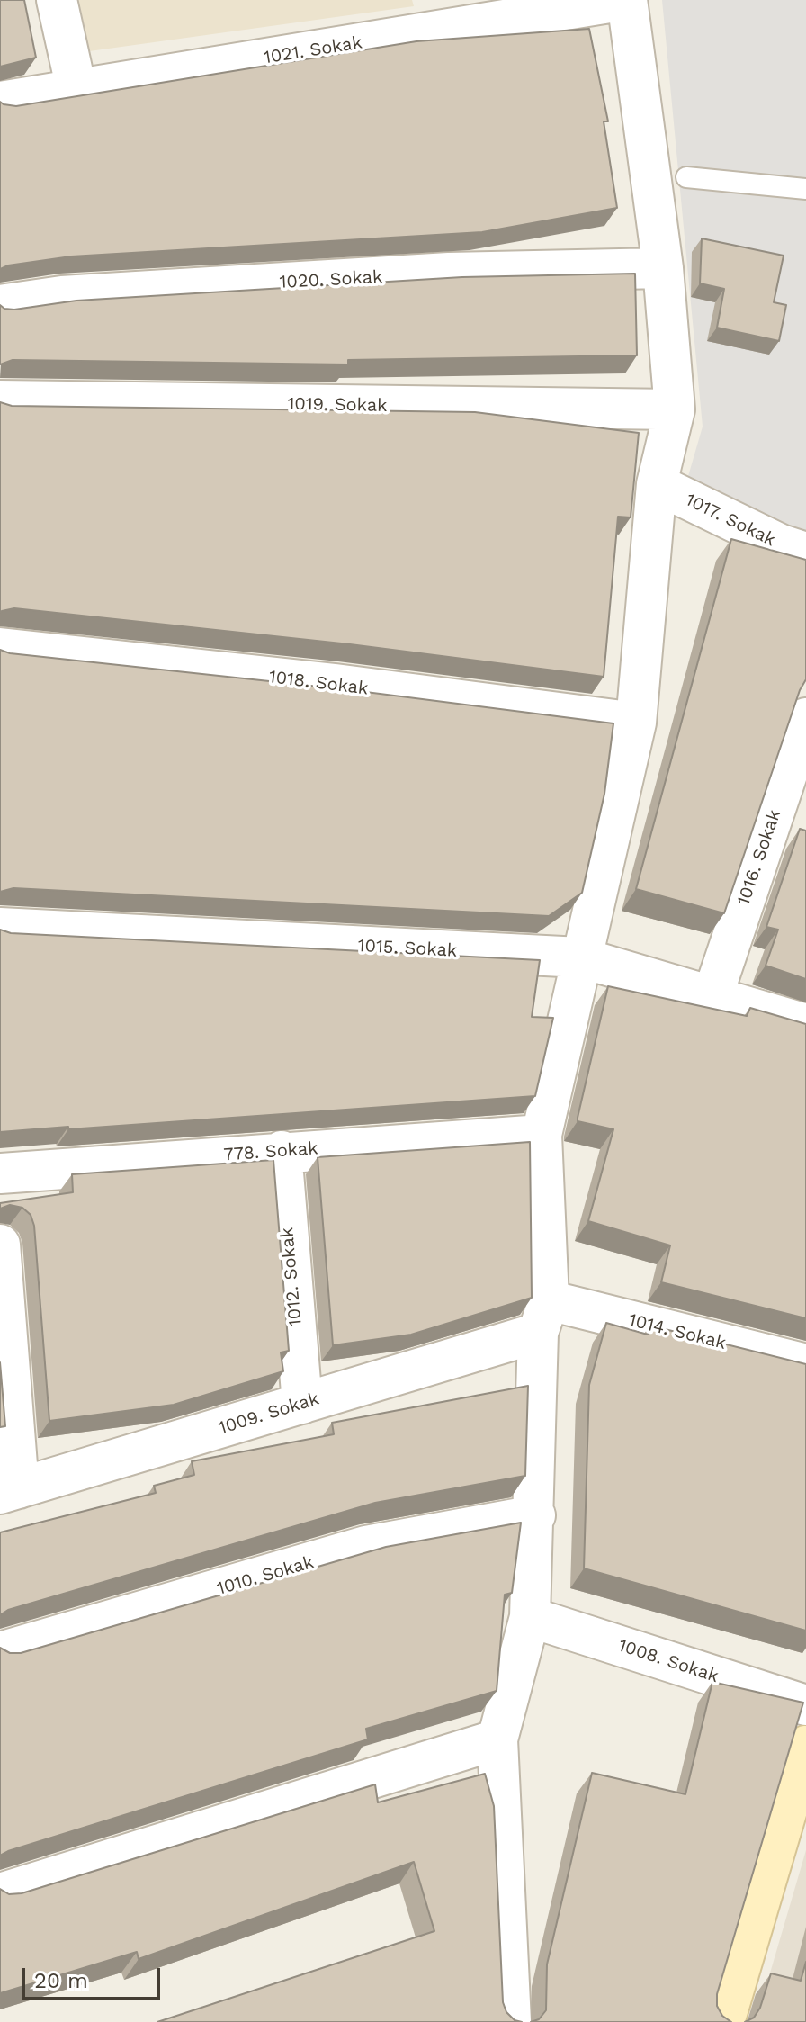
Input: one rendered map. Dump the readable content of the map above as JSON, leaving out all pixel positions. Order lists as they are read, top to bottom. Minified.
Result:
{"streets":{"street":["1021. Sokak","1020. Sokak","1019. Sokak","1017. Sokak","1018. Sokak","1016. Sokak","1015. Sokak","778. Sokak","1012. Sokak","1014. Sokak","1009. Sokak","1010. Sokak","1008. Sokak"]},"crossings":[["1016. Sokak","1015. Sokak"],["778. Sokak","1012. Sokak"],["1012. Sokak","1009. Sokak"],["1014. Sokak","1009. Sokak"]],"scale_bar":"20 m"}
